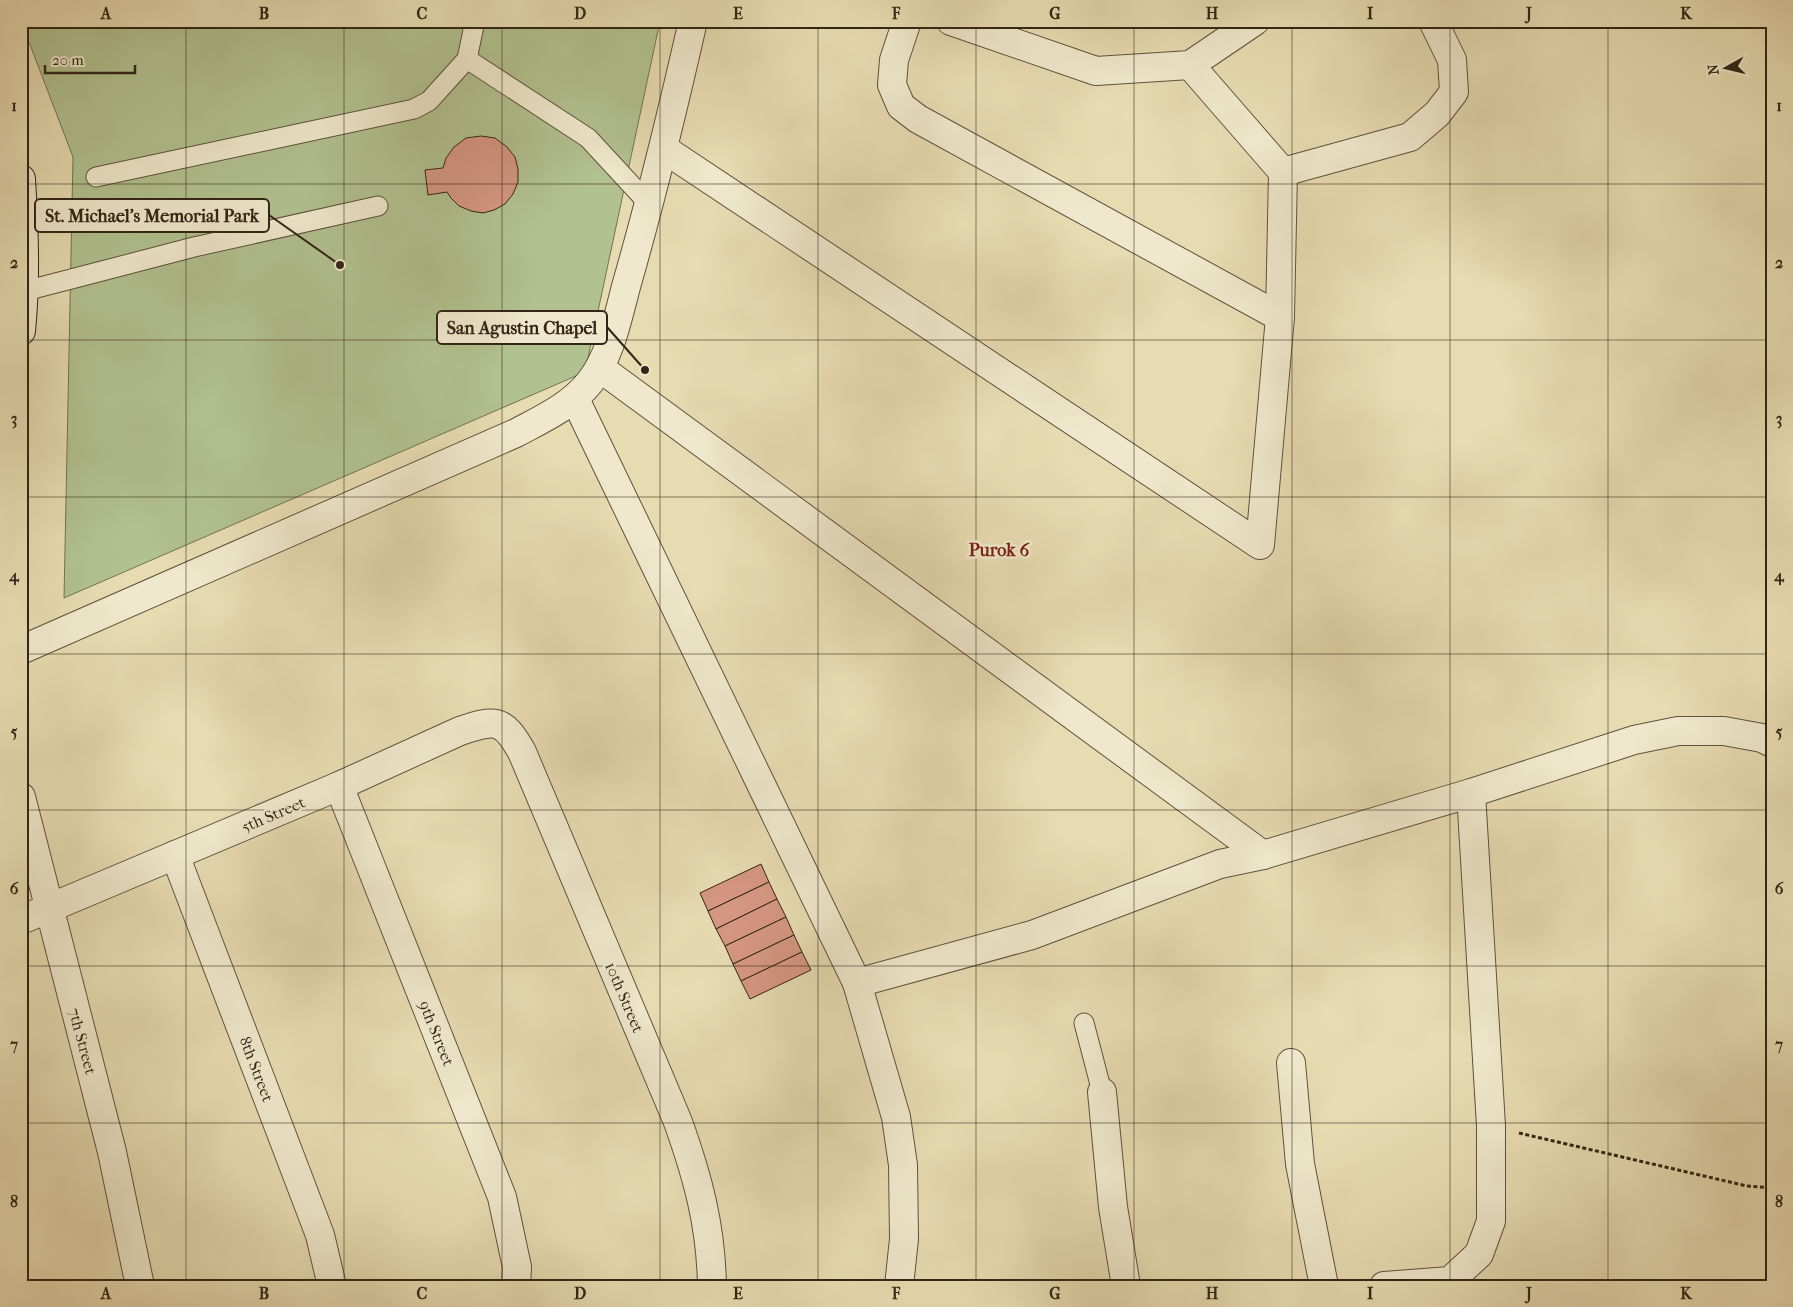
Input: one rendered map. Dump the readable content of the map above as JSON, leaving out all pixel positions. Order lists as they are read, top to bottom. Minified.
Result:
{"streets":{"street":["5th Street","10th Street","9th Street","7th Street","8th Street"]},"crossings":[["5th Street","10th Street"],["5th Street","9th Street"],["5th Street","7th Street"],["5th Street","8th Street"]],"districts":["Purok 6"],"places":["St. Michael's Memorial Park","San Agustin Chapel"],"scale_bar":"20 m","north":"left","grid":{"columns":["A","B","C","D","E","F","G","H","I","J","K"],"rows":["1","2","3","4","5","6","7","8"]}}
